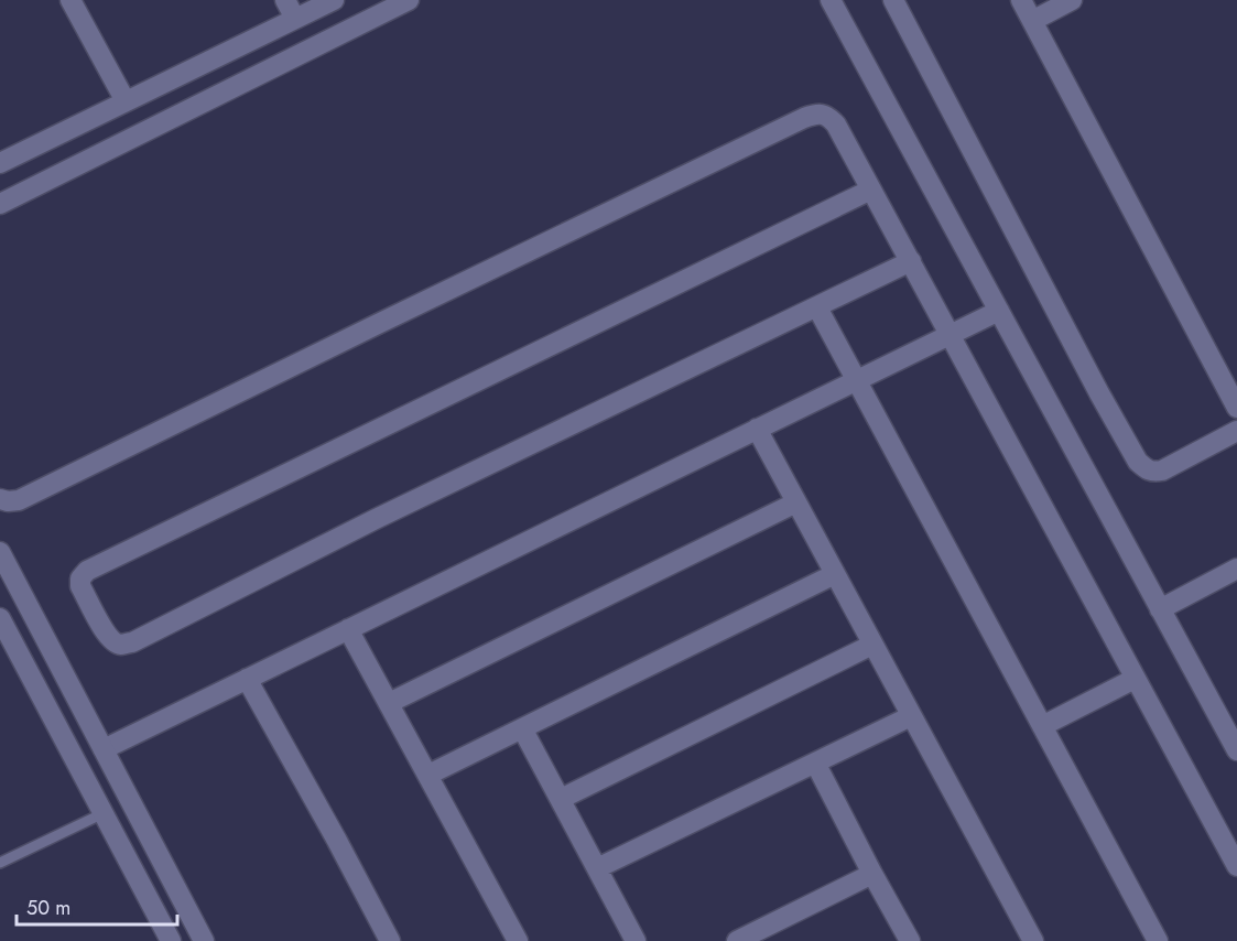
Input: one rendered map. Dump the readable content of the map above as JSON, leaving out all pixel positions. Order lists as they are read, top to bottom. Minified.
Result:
{"scale_bar":"50 m"}
